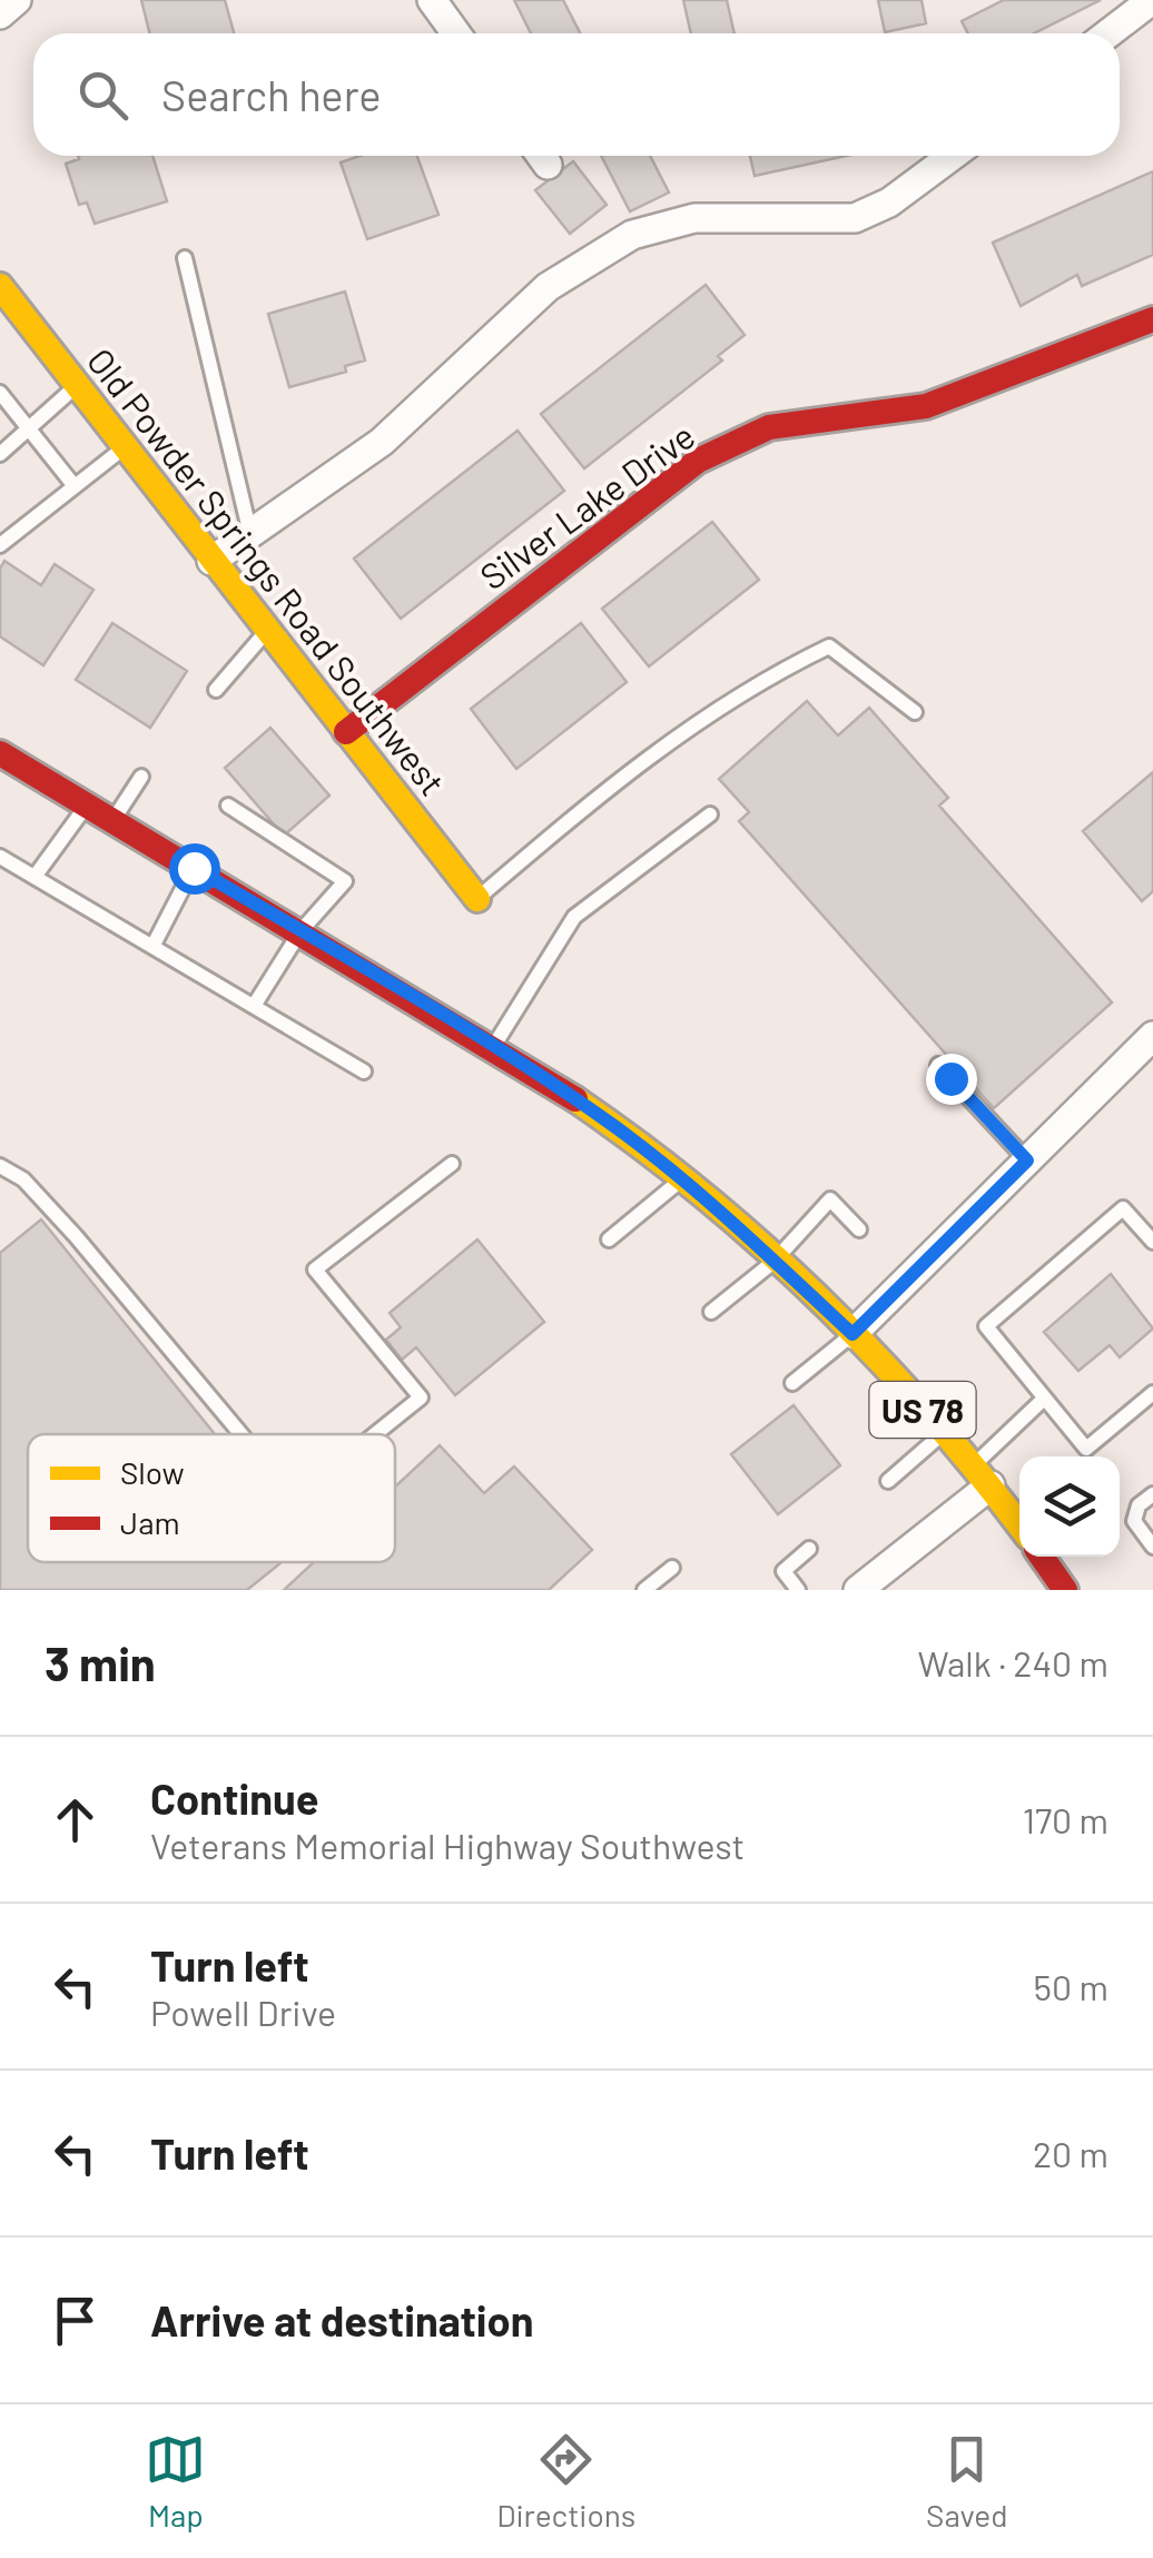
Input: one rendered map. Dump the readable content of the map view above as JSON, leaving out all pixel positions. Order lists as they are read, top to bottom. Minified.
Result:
{"streets":{"street":["Silver Lake Drive","Old Powder Springs Road Southwest","US 78"]},"crossings":[["Silver Lake Drive","Old Powder Springs Road Southwest"]],"legend":["Slow","Jam"],"page":{"search":"Search here","heading":["3 min","Walk · 240 m"],"list":[["Continue","Veterans Memorial Highway Southwest","170 m"],["Turn left","Powell Drive","50 m"],["Turn left","20 m"],"Arrive at destination"],"nav":["Map","Directions","Saved"]}}
